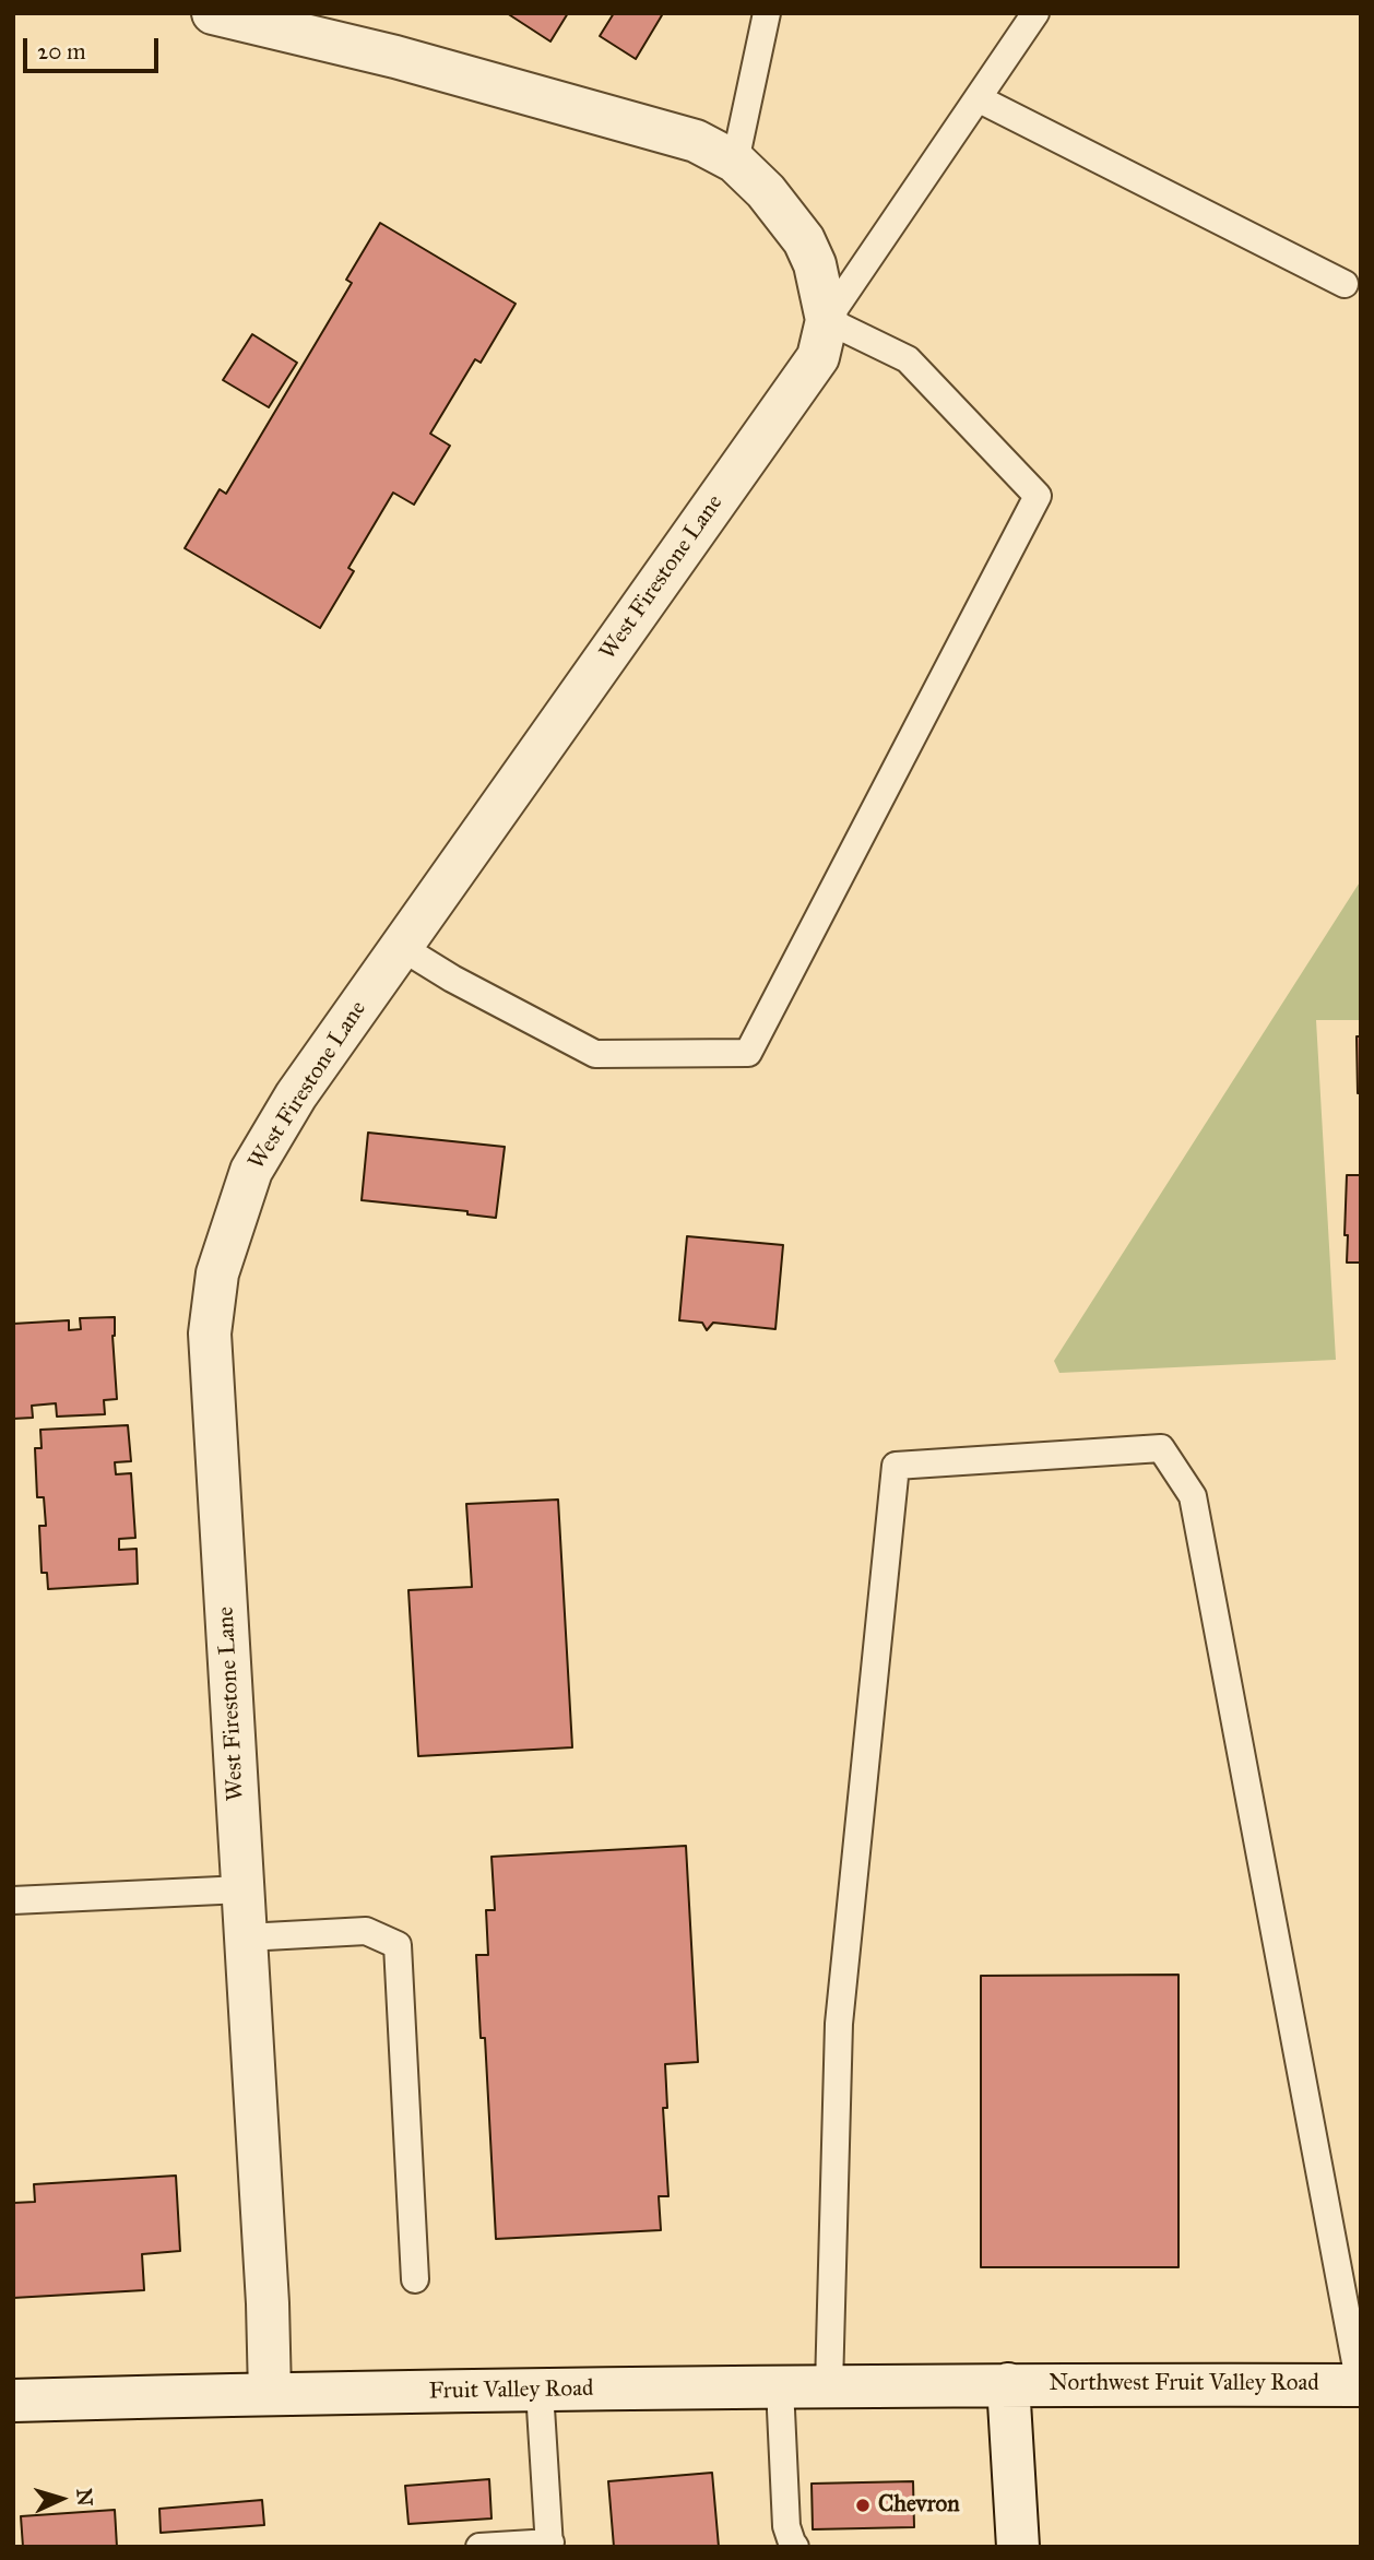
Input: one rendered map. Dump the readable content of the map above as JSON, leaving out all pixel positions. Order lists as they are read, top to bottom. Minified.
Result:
{"streets":{"street":["West Firestone Lane","Northwest Fruit Valley Road","Fruit Valley Road"]},"crossings":[["West Firestone Lane","Fruit Valley Road"],["Northwest Fruit Valley Road","Fruit Valley Road"]],"places":["Chevron"],"scale_bar":"20 m","north":"right"}
